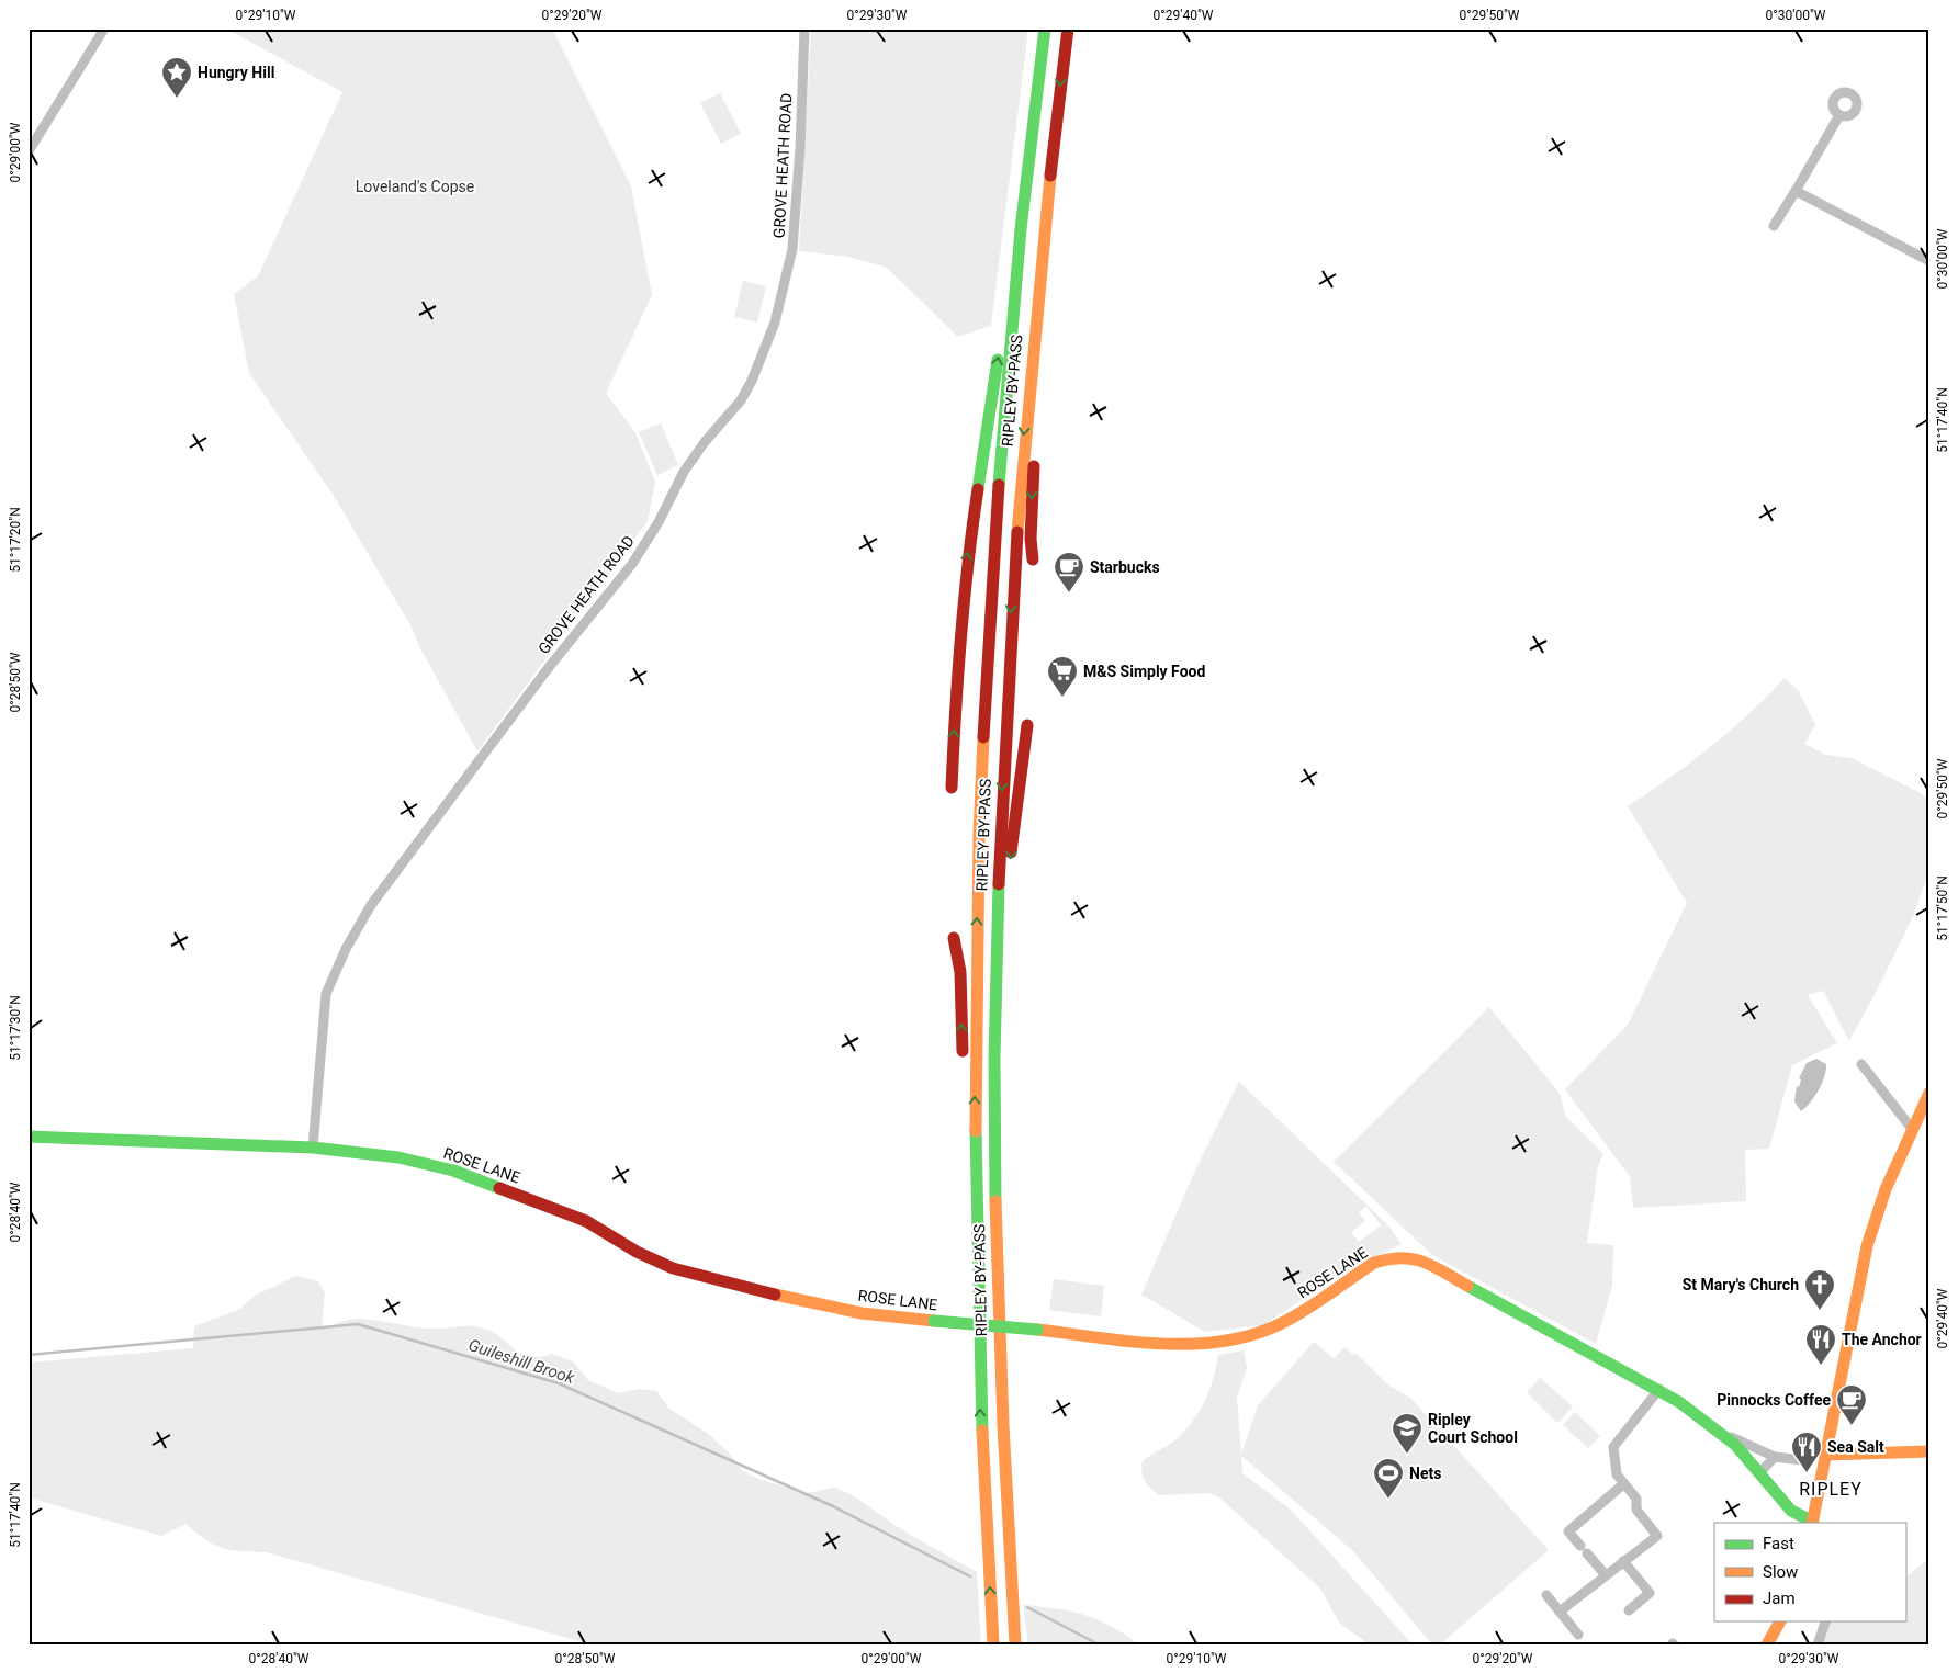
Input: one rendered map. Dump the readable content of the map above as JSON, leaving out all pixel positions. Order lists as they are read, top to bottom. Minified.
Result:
{"streets":{"main road":["RIPLEY BY-PASS","ROSE LANE"],"street":["GROVE HEATH ROAD"]},"crossings":[["GROVE HEATH ROAD","ROSE LANE"]],"districts":["RIPLEY"],"water":["Guileshill Brook"],"parks":["Loveland's Copse"],"places":{"place":["Hungry Hill"],"cafe":["Starbucks","Pinnocks Coffee"],"supermarket":["M&S Simply Food"],"church":["St Mary's Church"],"restaurant":["The Anchor","Sea Salt"],"school or university":["Ripley Court School"],"sports":["Nets"]},"legend":["Fast","Slow","Jam"],"coordinates":["0°29'10\"W","0°29'20\"W","0°29'30\"W","0°29'40\"W","0°29'50\"W","0°30'00\"W","0°29'00\"W","51°17'40\"N","51°17'20\"N","0°28'50\"W","51°17'50\"N","51°17'30\"N","0°28'40\"W"]}
